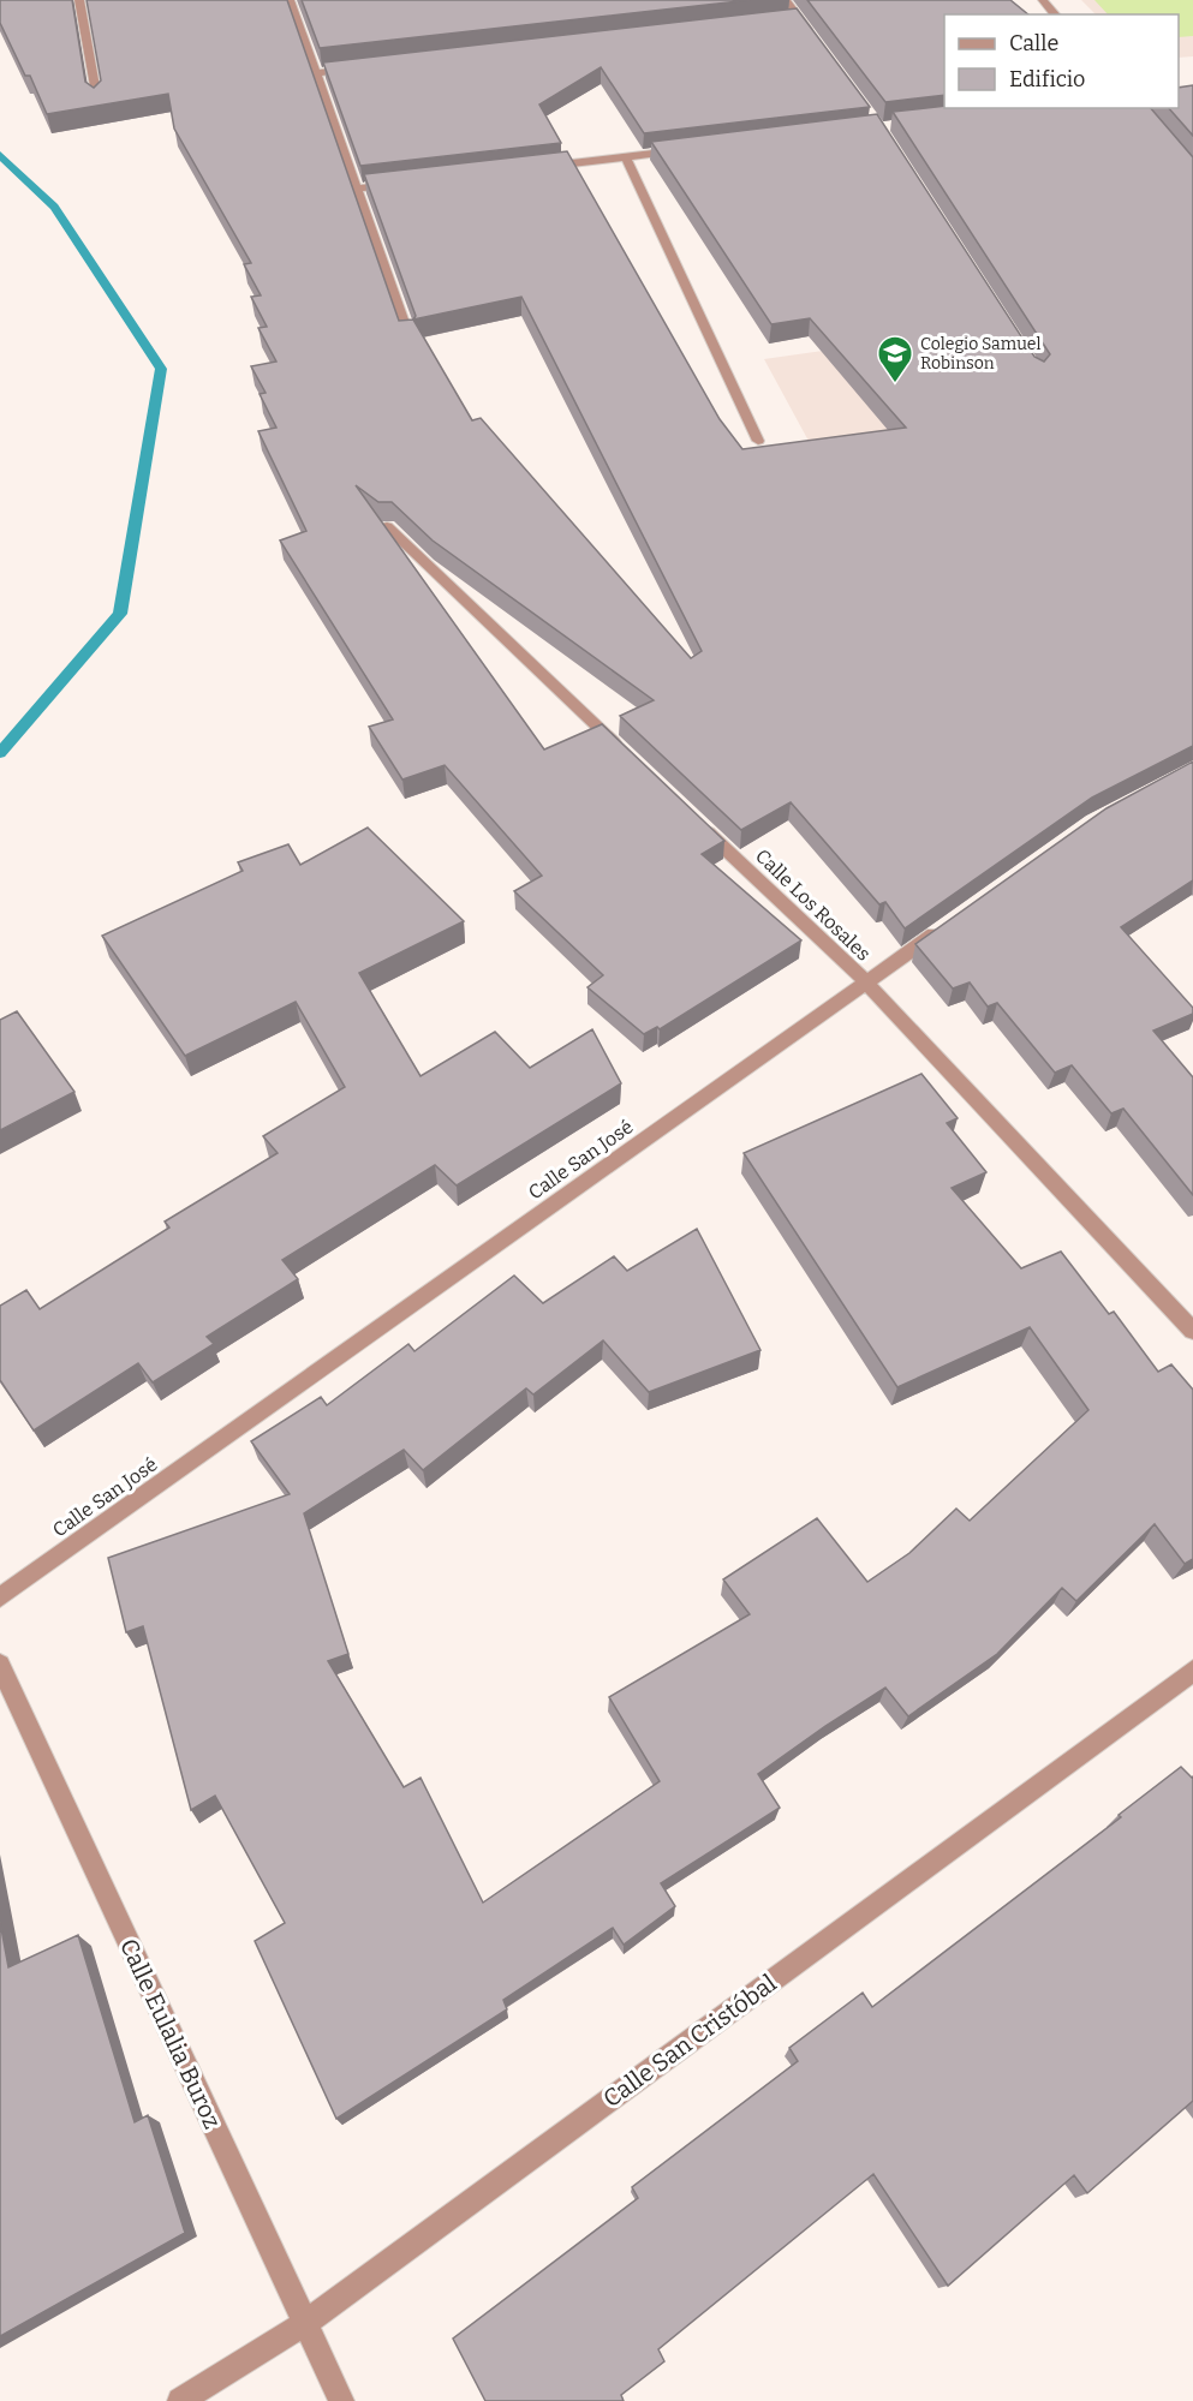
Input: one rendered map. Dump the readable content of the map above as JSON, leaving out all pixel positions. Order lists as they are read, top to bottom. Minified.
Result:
{"streets":{"street":["Calle Los Rosales","Calle San José","Calle Eulalia Buroz","Calle San Cristóbal"]},"crossings":[["Calle Los Rosales","Calle San José"],["Calle Eulalia Buroz","Calle San Cristóbal"]],"places":{"school or university":["Colegio Samuel Robinson"]},"legend":["Calle","Edificio"]}
